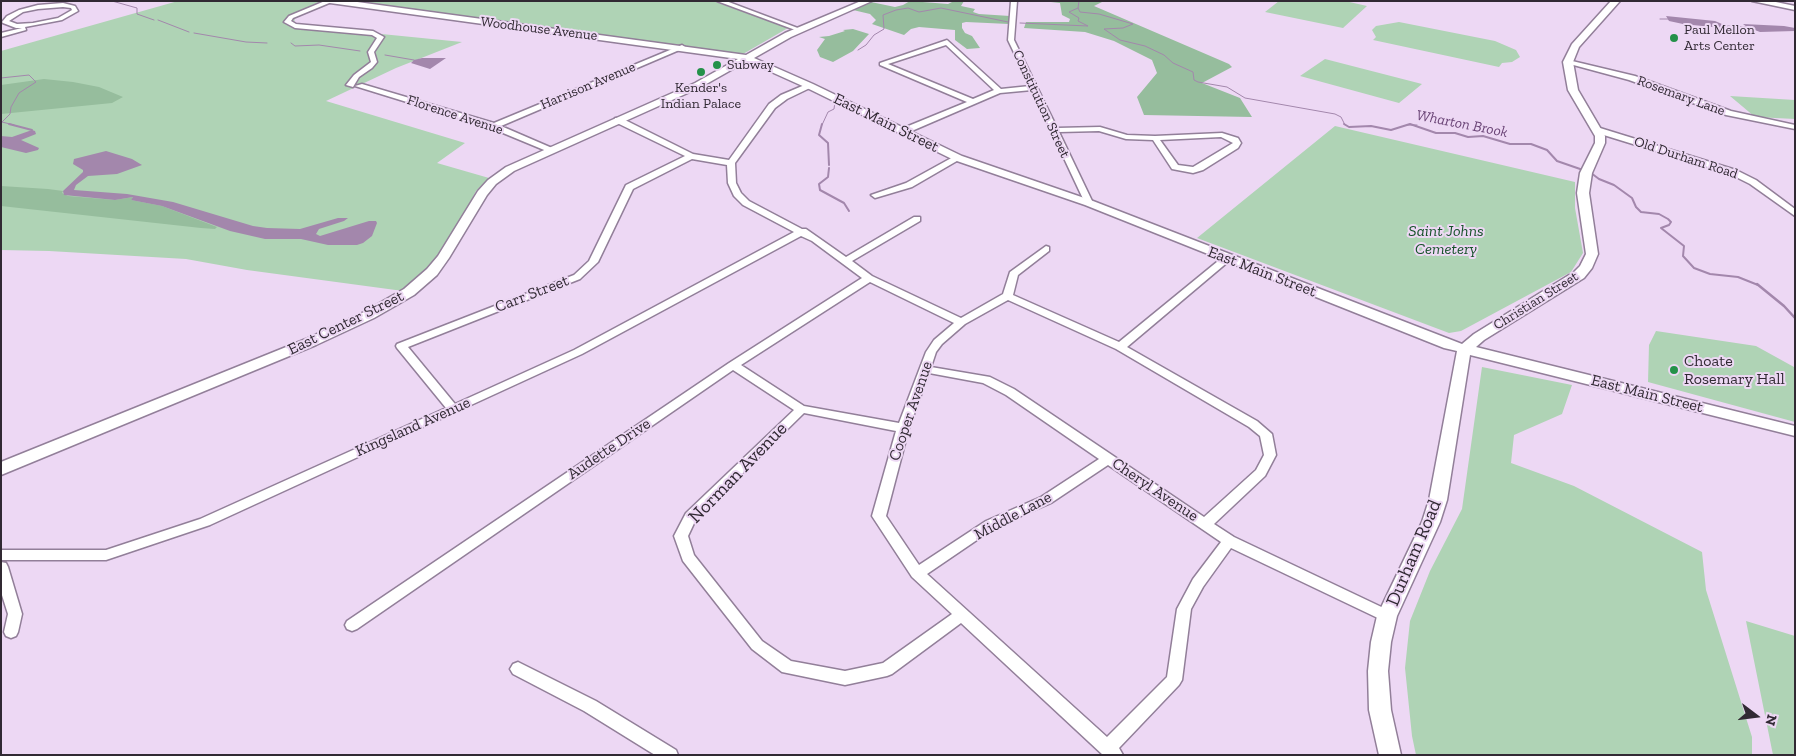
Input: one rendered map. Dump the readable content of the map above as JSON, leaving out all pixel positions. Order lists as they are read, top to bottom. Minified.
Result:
{"streets":{"main road":["Woodhouse Avenue","East Main Street","Christian Street","East Center Street","Durham Road"],"street":["Harrison Avenue","Rosemary Lane","Constitution Street","Florence Avenue","Old Durham Road","Carr Street","Cooper Avenue","Kingsland Avenue","Audette Drive","Norman Avenue","Cheryl Avenue","Middle Lane"]},"crossings":[["Woodhouse Avenue","Harrison Avenue"],["Woodhouse Avenue","East Main Street"],["Woodhouse Avenue","East Center Street"],["Harrison Avenue","Florence Avenue"],["Constitution Street","East Main Street"],["Florence Avenue","East Center Street"],["East Main Street","Christian Street"],["East Main Street","East Center Street"],["East Main Street","Durham Road"],["Old Durham Road","Christian Street"],["Carr Street","Kingsland Avenue"],["Christian Street","Durham Road"],["Cooper Avenue","Norman Avenue"],["Cooper Avenue","Cheryl Avenue"],["Cooper Avenue","Middle Lane"],["Cheryl Avenue","Middle Lane"],["Cheryl Avenue","Durham Road"]],"water":["Wharton Brook"],"parks":["Saint Johns Cemetery"],"places":["Paul Mellon Arts Center","Subway","Kender's Indian Palace","Choate Rosemary Hall"],"north":"right"}
